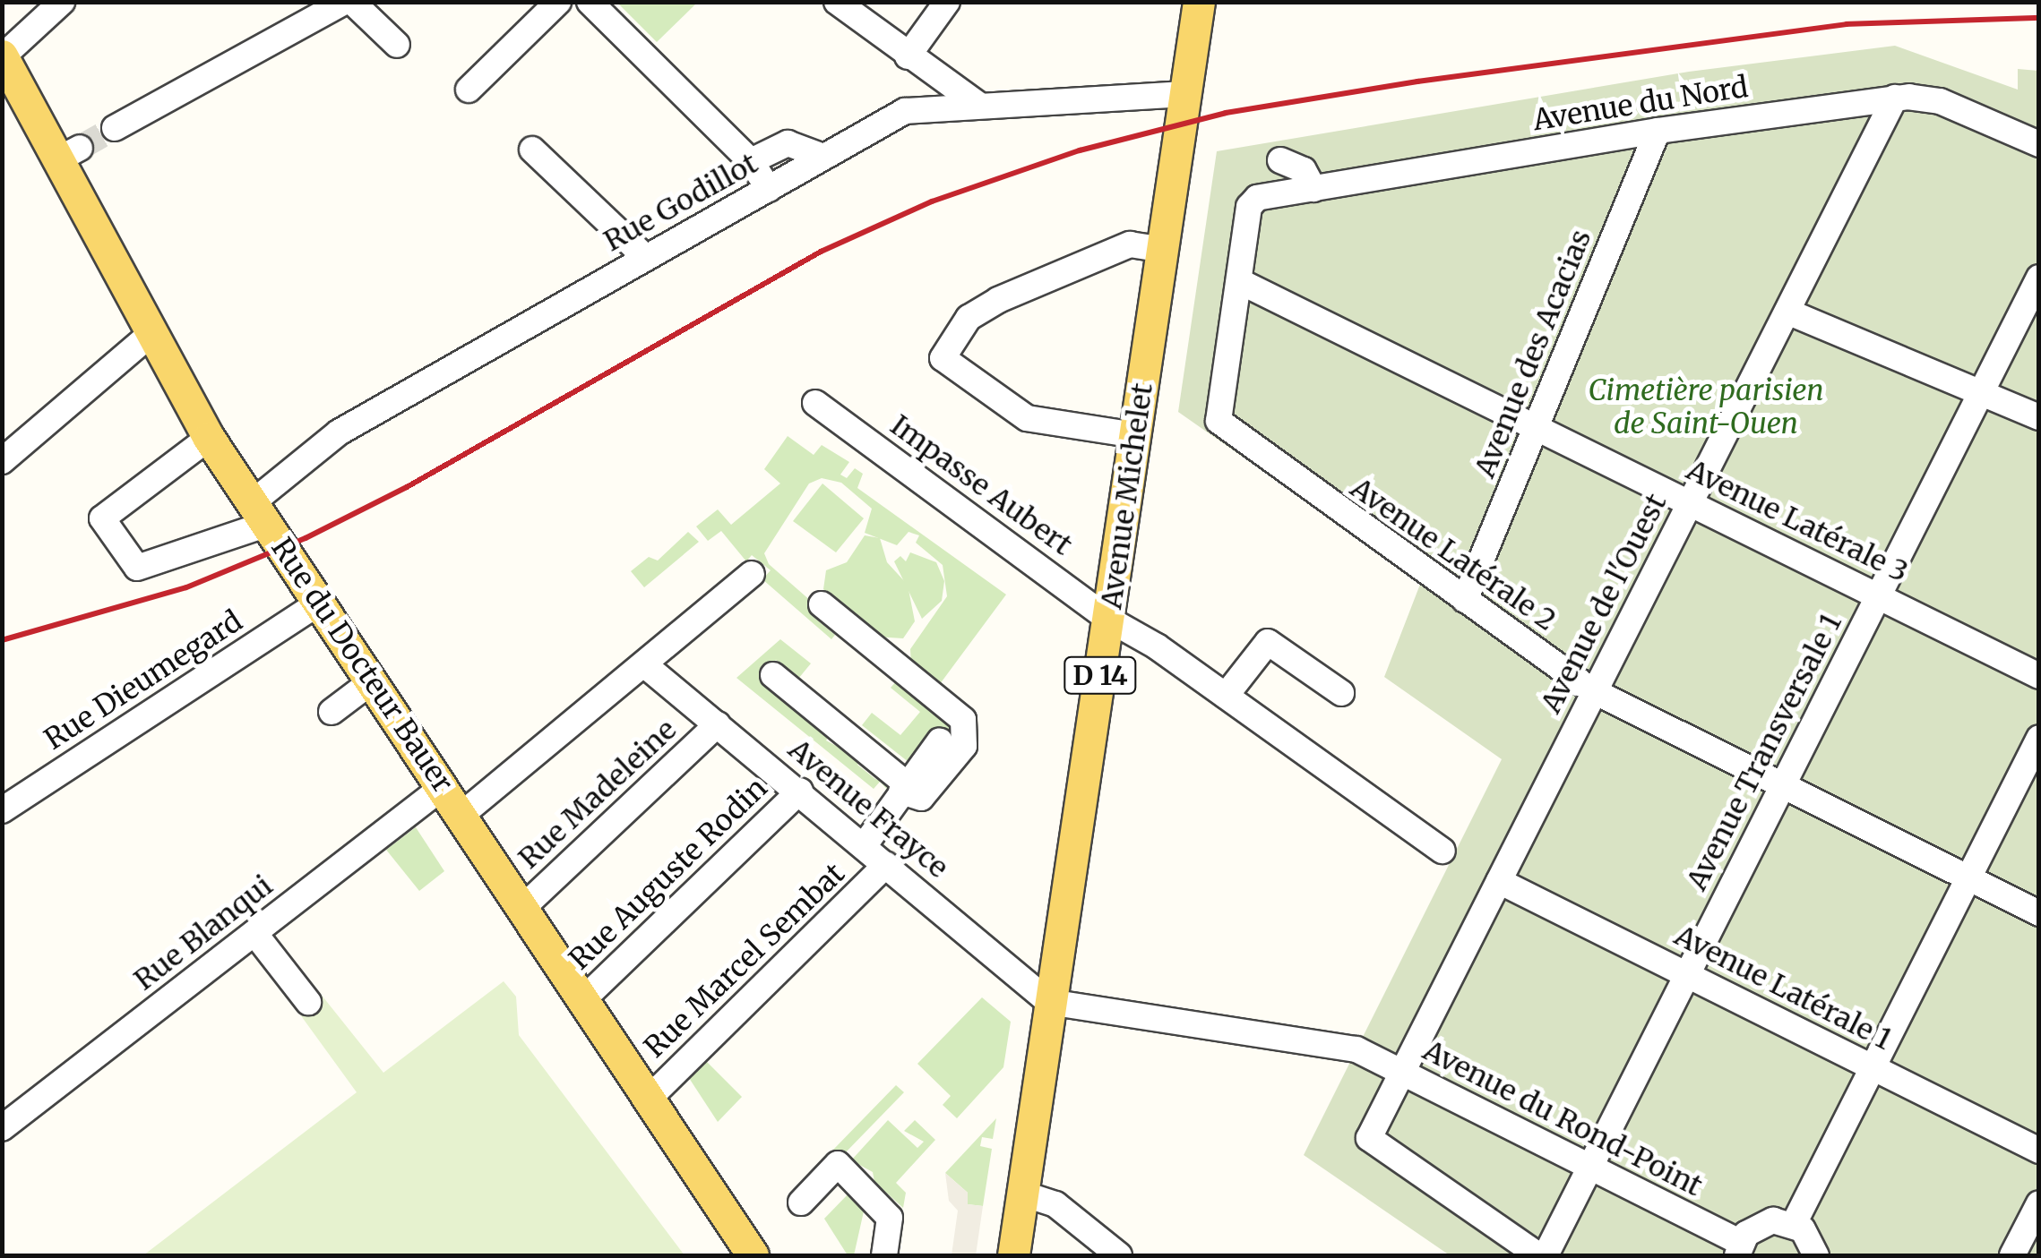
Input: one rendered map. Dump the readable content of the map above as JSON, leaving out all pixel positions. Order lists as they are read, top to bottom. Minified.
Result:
{"streets":{"main road":["Avenue Michelet","Rue du Docteur Bauer","D 14"],"street":["Avenue du Nord","Rue Godillot","Avenue des Acacias","Impasse Aubert","Avenue Latérale 3","Avenue Latérale 2","Avenue de l'Ouest","Rue Dieumegard","Avenue Transversale 1","Rue Madeleine","Avenue Frayce","Rue Auguste Rodin","Rue Blanqui","Rue Marcel Sembat","Avenue Latérale 1","Avenue du Rond-Point"]},"crossings":[["Avenue du Nord","Avenue des Acacias"],["Avenue du Nord","Avenue Latérale 3"],["Avenue du Nord","Avenue Latérale 2"],["Avenue du Nord","Avenue de l'Ouest"],["Rue Godillot","Avenue Michelet"],["Rue Godillot","Rue du Docteur Bauer"],["Avenue des Acacias","Avenue Latérale 3"],["Avenue des Acacias","Avenue Latérale 2"],["Impasse Aubert","Avenue Michelet"],["Avenue Michelet","Avenue Frayce"],["Avenue Michelet","Avenue du Rond-Point"],["Avenue Latérale 3","Avenue Latérale 2"],["Avenue Latérale 3","Avenue de l'Ouest"],["Avenue Latérale 3","Avenue Transversale 1"],["Avenue Latérale 2","Avenue de l'Ouest"],["Avenue Latérale 2","Avenue Transversale 1"],["Avenue de l'Ouest","Avenue Transversale 1"],["Avenue de l'Ouest","Avenue Latérale 1"],["Avenue de l'Ouest","Avenue du Rond-Point"],["Rue du Docteur Bauer","Rue Dieumegard"],["Rue du Docteur Bauer","Rue Madeleine"],["Rue du Docteur Bauer","Rue Auguste Rodin"],["Rue du Docteur Bauer","Rue Blanqui"],["Rue du Docteur Bauer","Rue Marcel Sembat"],["Avenue Transversale 1","Avenue Latérale 1"],["Avenue Transversale 1","Avenue du Rond-Point"],["Rue Madeleine","Avenue Frayce"],["Avenue Frayce","Rue Auguste Rodin"],["Avenue Frayce","Rue Marcel Sembat"],["Avenue Frayce","Avenue du Rond-Point"]],"parks":["Cimetière parisien de Saint-Ouen"]}
